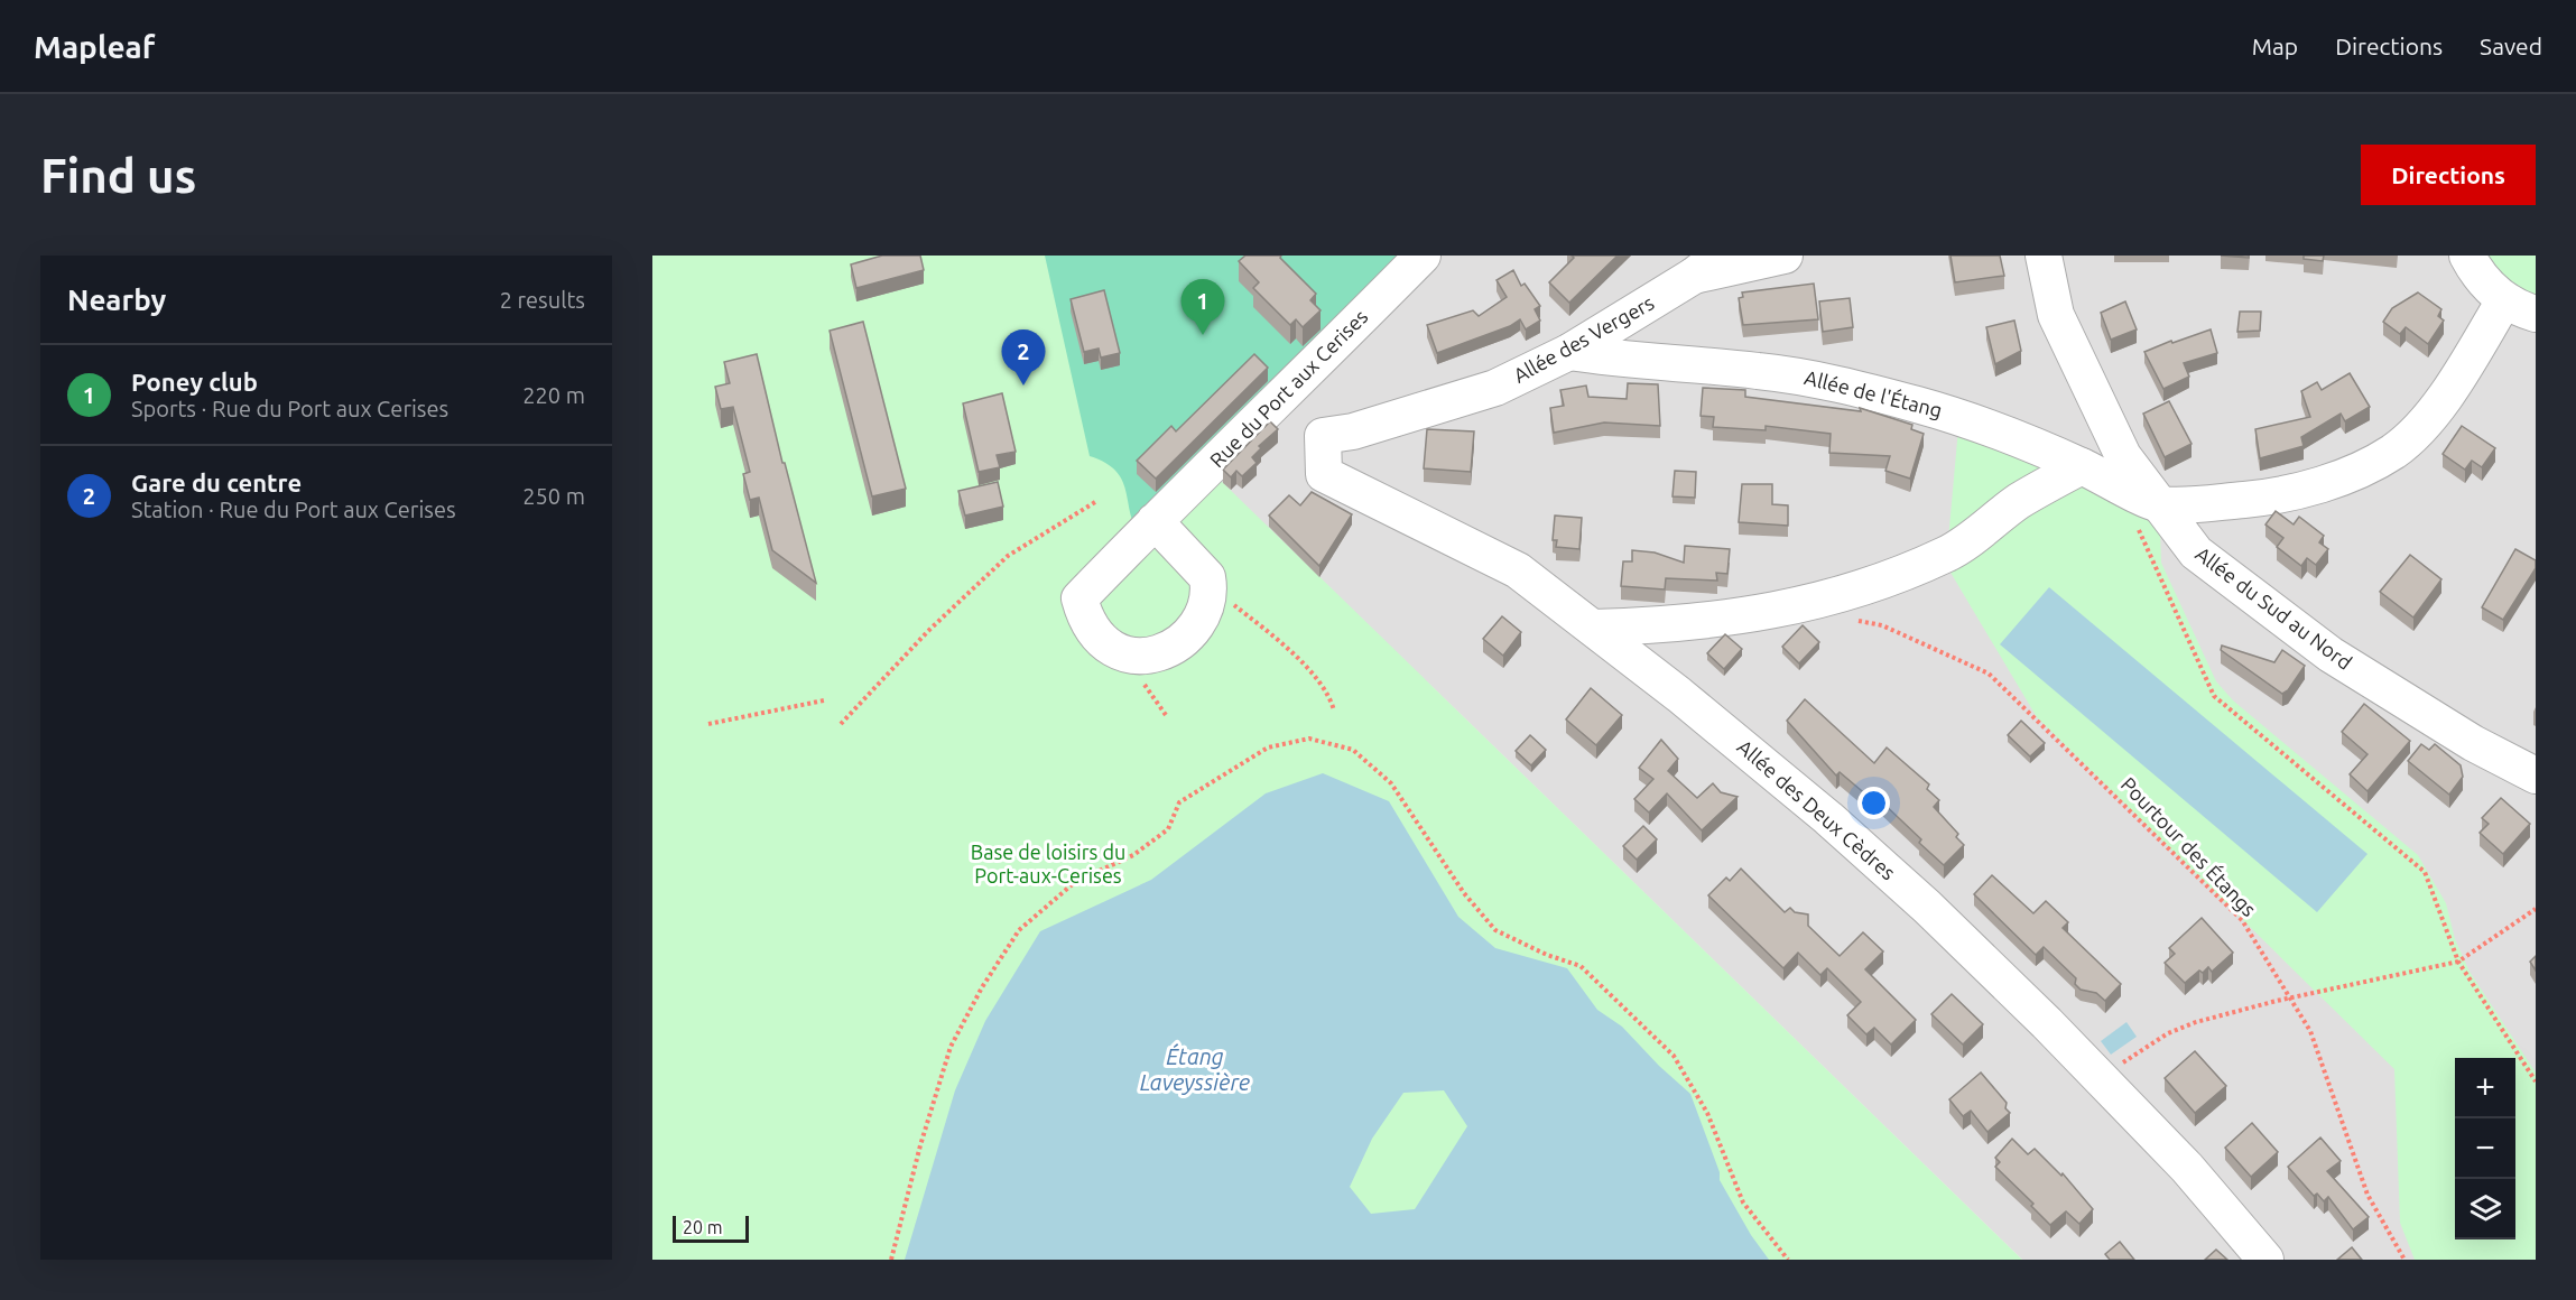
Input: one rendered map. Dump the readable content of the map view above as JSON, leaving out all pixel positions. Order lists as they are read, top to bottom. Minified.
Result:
{"streets":{"street":["Allée des Vergers","Rue du Port aux Cerises","Allée de l'Étang","Allée du Sud au Nord","Allée des Deux Cèdres"],"path":["Pourtour des Étangs"]},"crossings":[["Allée des Vergers","Allée de l'Étang"],["Allée des Vergers","Allée des Deux Cèdres"],["Allée de l'Étang","Allée du Sud au Nord"]],"water":["Étang Laveyssière"],"parks":["Base de loisirs du Port-aux-Cerises"],"scale_bar":"20 m","page":{"header":"Mapleaf","nav":["Map","Directions","Saved"],"buttons":"Directions","title":"Find us","heading":["Nearby","2 results"],"pins":["1","2"],"list":[{"mark":"1","name":"Poney club","note":"Sports · Rue du Port aux Cerises","value":"220 m"},{"mark":"2","name":"Gare du centre","note":"Station · Rue du Port aux Cerises","value":"250 m"}],"map_buttons":["+","−"],"scale":"20 m"}}
